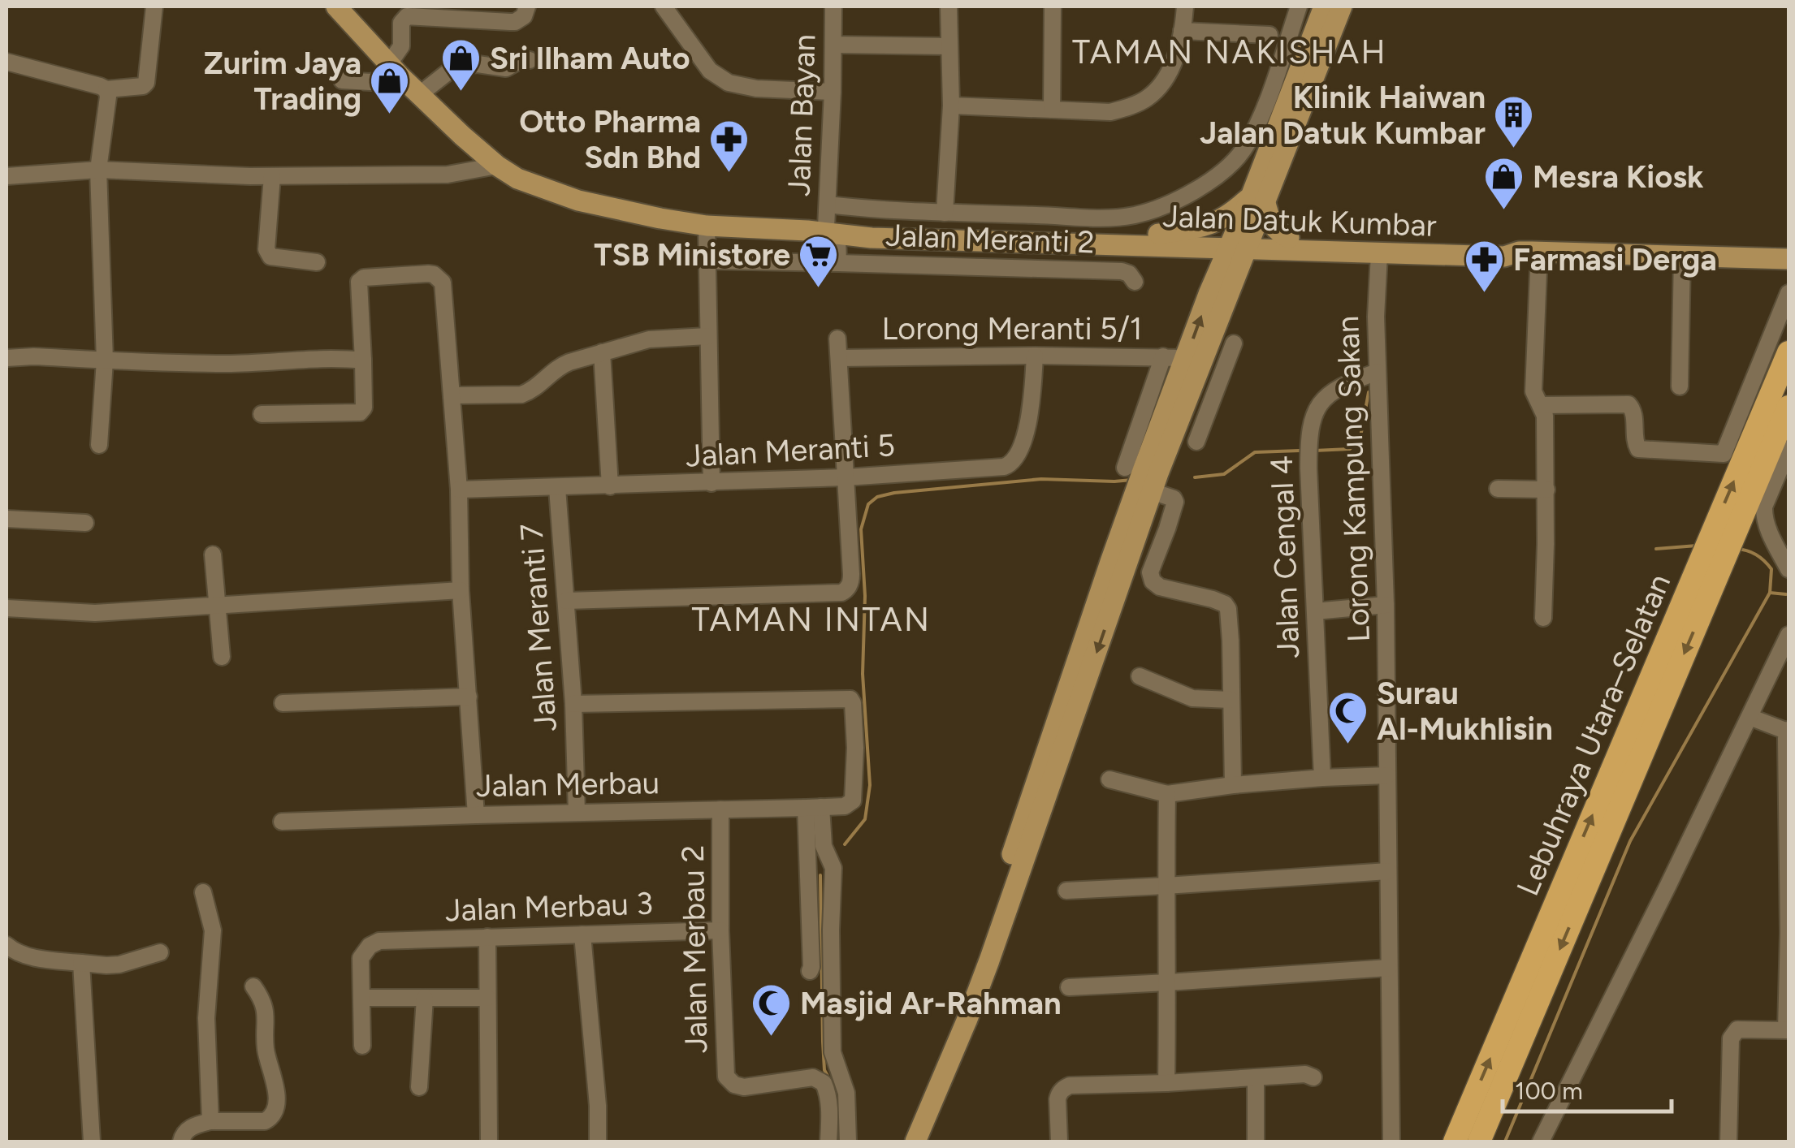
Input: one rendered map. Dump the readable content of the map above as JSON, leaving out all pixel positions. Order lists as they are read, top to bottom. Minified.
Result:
{"streets":{"highway":["Lebuhraya Utara–Selatan"],"main road":["Jalan Datuk Kumbar"],"street":["Jalan Bayan","Jalan Meranti 2","Lorong Meranti 5/1","Jalan Meranti 5","Lorong Kampung Sakan","Jalan Cengal 4","Jalan Meranti 7","Jalan Merbau","Jalan Merbau 3","Jalan Merbau 2"]},"crossings":[["Jalan Bayan","Jalan Datuk Kumbar"],["Jalan Bayan","Jalan Meranti 2"],["Jalan Datuk Kumbar","Lorong Kampung Sakan"],["Lorong Meranti 5/1","Jalan Meranti 5"],["Lorong Meranti 5/1","Jalan Meranti 7"],["Jalan Meranti 5","Jalan Meranti 7"],["Lorong Kampung Sakan","Jalan Cengal 4"],["Jalan Meranti 7","Jalan Merbau"],["Jalan Merbau","Jalan Merbau 2"],["Jalan Merbau 3","Jalan Merbau 2"]],"districts":["TAMAN NAKISHAH","TAMAN INTAN"],"places":{"shop":["Sri Ilham Auto","Zurim Jaya Trading","Mesra Kiosk"],"building":["Klinik Haiwan Jalan Datuk Kumbar"],"pharmacy":["Otto Pharma Sdn Bhd","Farmasi Derga"],"supermarket":["TSB Ministore"],"mosque":["Surau Al-Mukhlisin","Masjid Ar-Rahman"]},"scale_bar":"100 m"}
